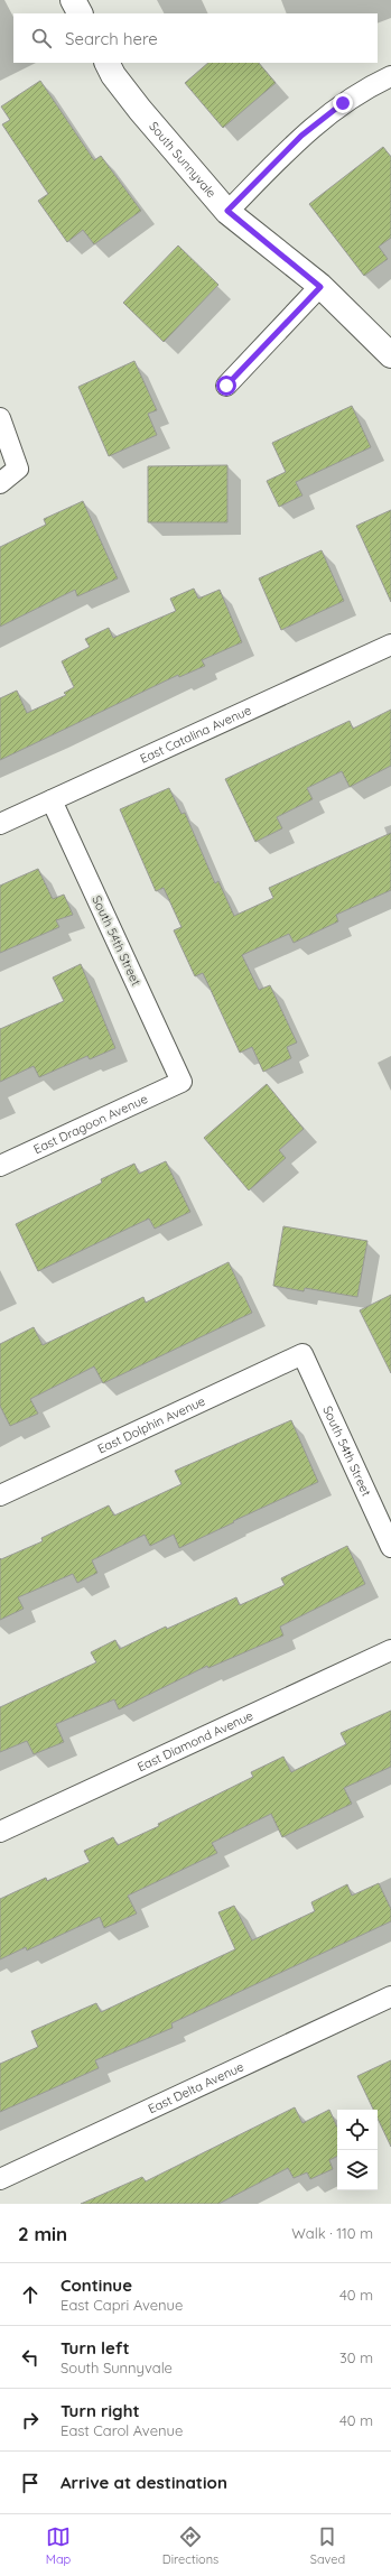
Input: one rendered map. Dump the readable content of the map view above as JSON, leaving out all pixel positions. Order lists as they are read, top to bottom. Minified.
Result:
{"streets":{"street":["South Sunnyvale","East Catalina Avenue","South 54th Street","East Dragoon Avenue","East Dolphin Avenue","East Diamond Avenue","East Delta Avenue"]},"crossings":[["East Catalina Avenue","South 54th Street"],["South 54th Street","East Dragoon Avenue"],["South 54th Street","East Dolphin Avenue"]],"page":{"search":"Search here","heading":["2 min","Walk · 110 m"],"list":[["Continue","East Capri Avenue","40 m"],["Turn left","South Sunnyvale","30 m"],["Turn right","East Carol Avenue","40 m"],"Arrive at destination"],"nav":["Map","Directions","Saved"]}}
